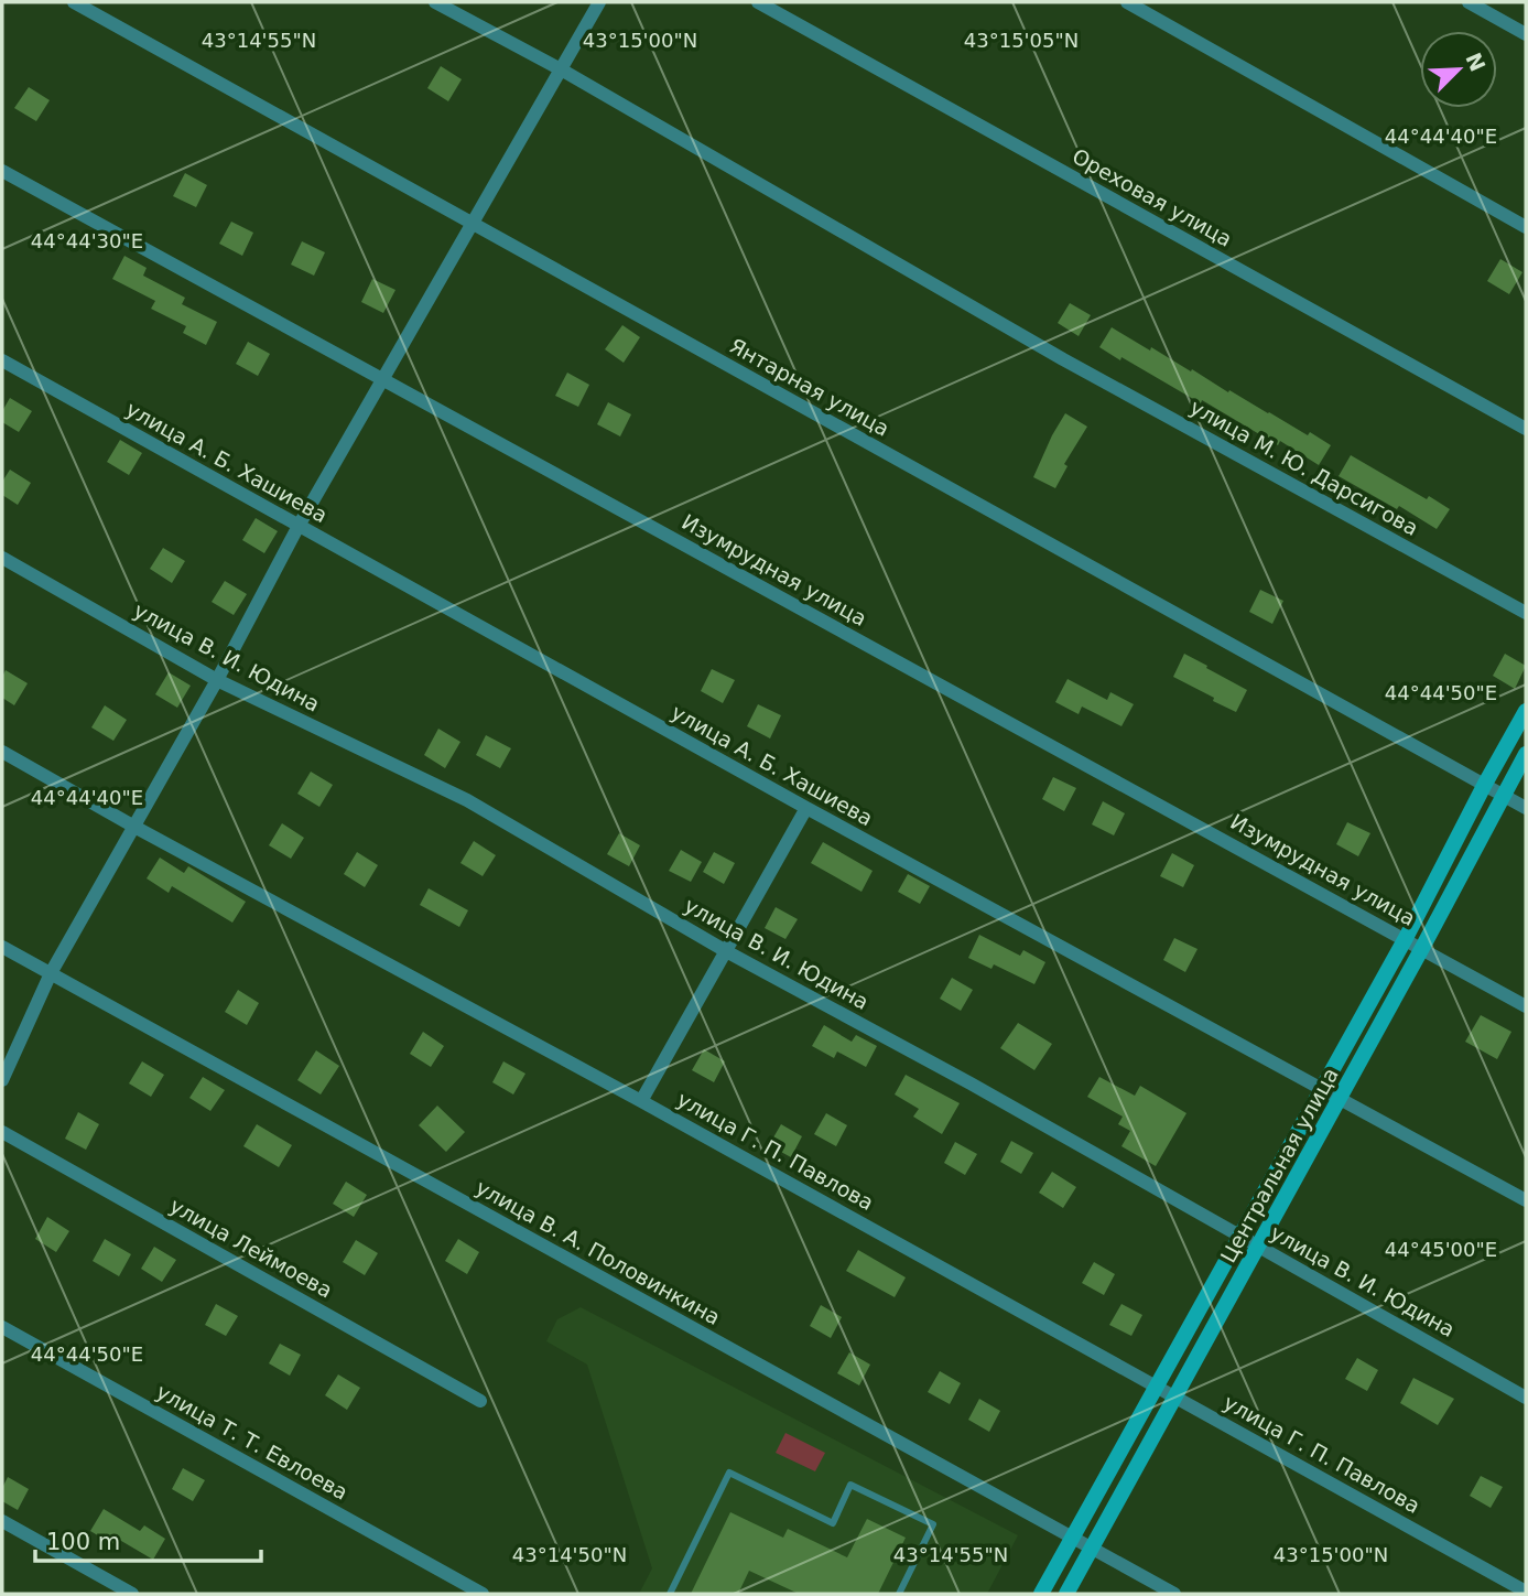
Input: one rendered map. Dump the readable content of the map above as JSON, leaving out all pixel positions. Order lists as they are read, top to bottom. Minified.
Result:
{"streets":{"street":["Ореховая улица","Янтарная улица","улица А. Б. Хашиева","улица М. Ю. Дарсигова","Изумрудная улица","улица В. И. Юдина","улица Г. П. Павлова","Центральная улица","улица Леймоева","улица В. А. Половинкина","улица Т. Т. Евлоева"]},"crossings":[["Янтарная улица","Центральная улица"],["улица А. Б. Хашиева","Центральная улица"],["Изумрудная улица","Центральная улица"],["улица В. И. Юдина","Центральная улица"],["улица Г. П. Павлова","Центральная улица"],["Центральная улица","улица В. А. Половинкина"]],"scale_bar":"100 m","north":"top right","coordinates":["43°15'00\"N","43°15'05\"N","43°14'55\"N","44°44'40\"E","44°44'30\"E","44°44'50\"E","44°45'00\"E","43°14'50\"N"]}
